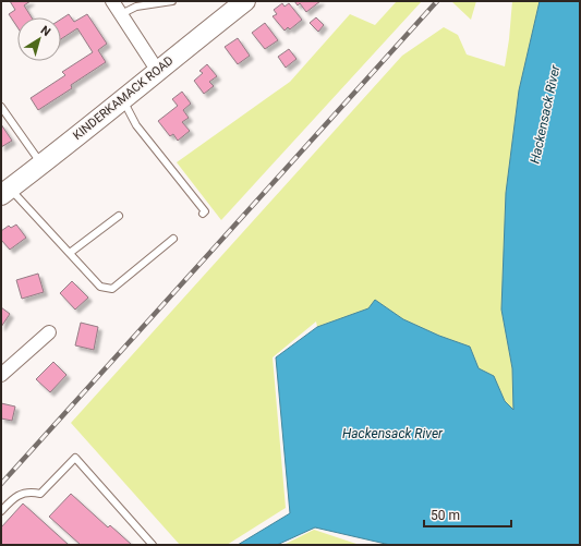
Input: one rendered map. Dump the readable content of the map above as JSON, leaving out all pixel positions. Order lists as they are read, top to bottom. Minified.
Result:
{"streets":{"main road":["KINDERKAMACK ROAD"]},"water":["Hackensack River"],"scale_bar":"50 m","north":"top right"}
